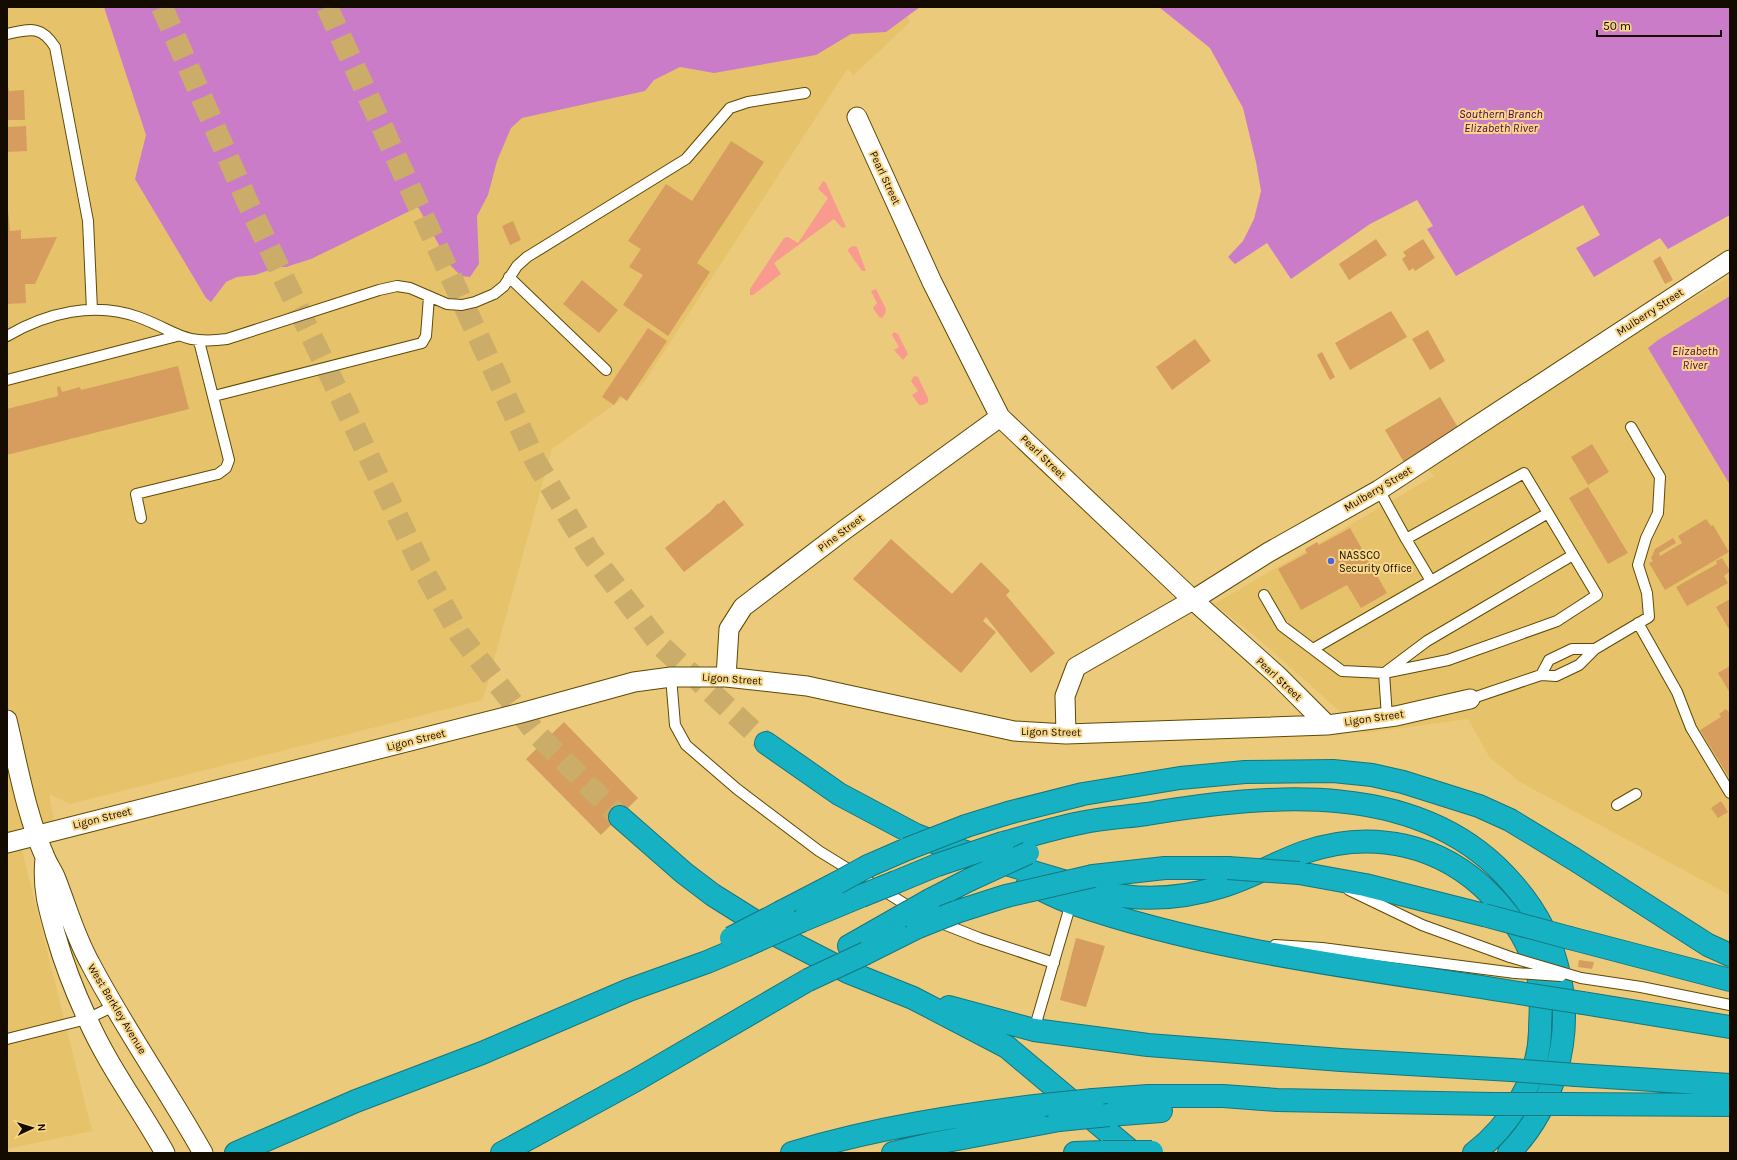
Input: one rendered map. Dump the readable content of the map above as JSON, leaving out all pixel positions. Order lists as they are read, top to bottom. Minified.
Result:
{"streets":{"street":["Pearl Street","Mulberry Street","Pine Street","Ligon Street","West Berkley Avenue"]},"crossings":[["Pearl Street","Mulberry Street"],["Pearl Street","Pine Street"],["Pearl Street","Ligon Street"],["Mulberry Street","Ligon Street"],["Pine Street","Ligon Street"],["Ligon Street","West Berkley Avenue"]],"water":["Southern Branch Elizabeth River","Elizabeth River"],"places":["NASSCO Security Office"],"scale_bar":"50 m","north":"right"}
